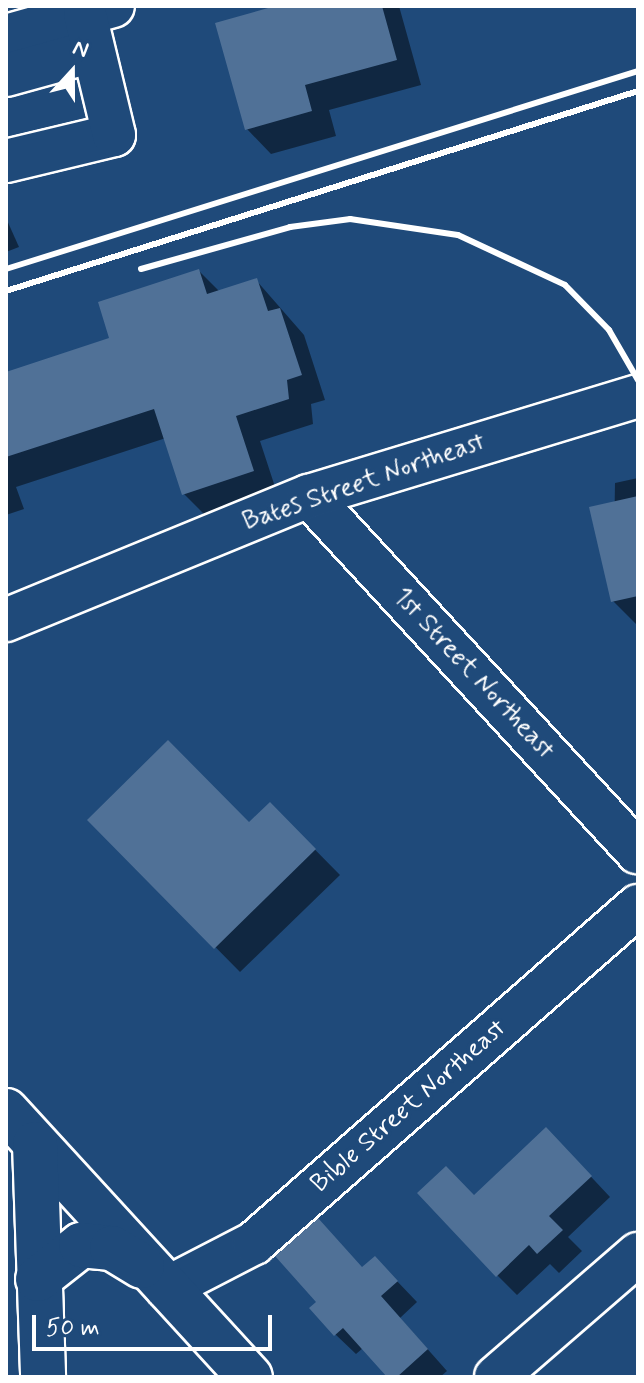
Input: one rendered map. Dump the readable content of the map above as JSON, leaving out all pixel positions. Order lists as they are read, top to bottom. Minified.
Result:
{"streets":{"street":["Bates Street Northeast","1st Street Northeast","Bible Street Northeast"]},"crossings":[["Bates Street Northeast","1st Street Northeast"]],"scale_bar":"50 m","north":"top"}
